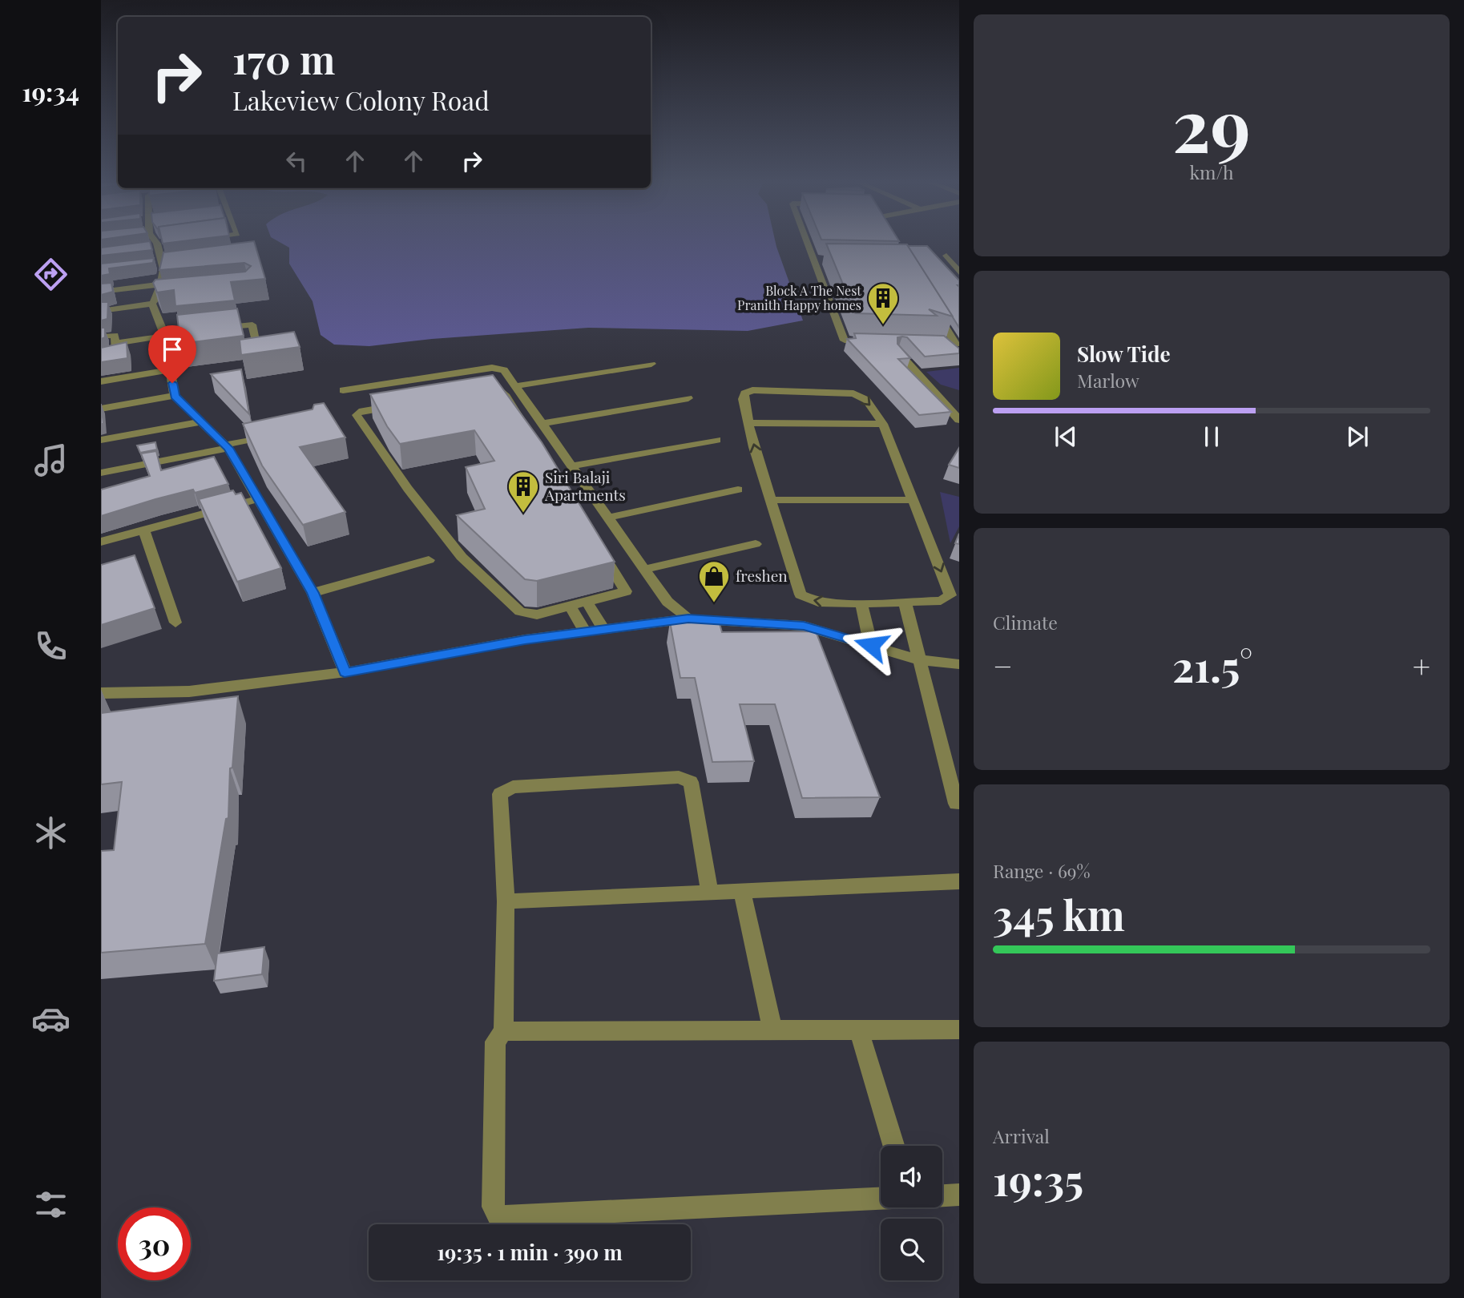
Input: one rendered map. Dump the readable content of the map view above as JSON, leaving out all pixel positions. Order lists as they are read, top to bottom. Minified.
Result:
{"places":{"building":["Block A The Nest Pranith Happy homes","Siri Balaji Apartments"],"shop":["freshen"]},"page":{"tabs":"19:34","tile":[["29","km/h"],"Climate",["Range · 69%","345 km"],["Arrival","19:35"]],"turn":["170 m","Lakeview Colony Road"],"song":["Slow Tide","Marlow"],"heat":["−","21.5°","+"],"limit":"30","trip":"19:35 · 1 min · 390 m"}}
